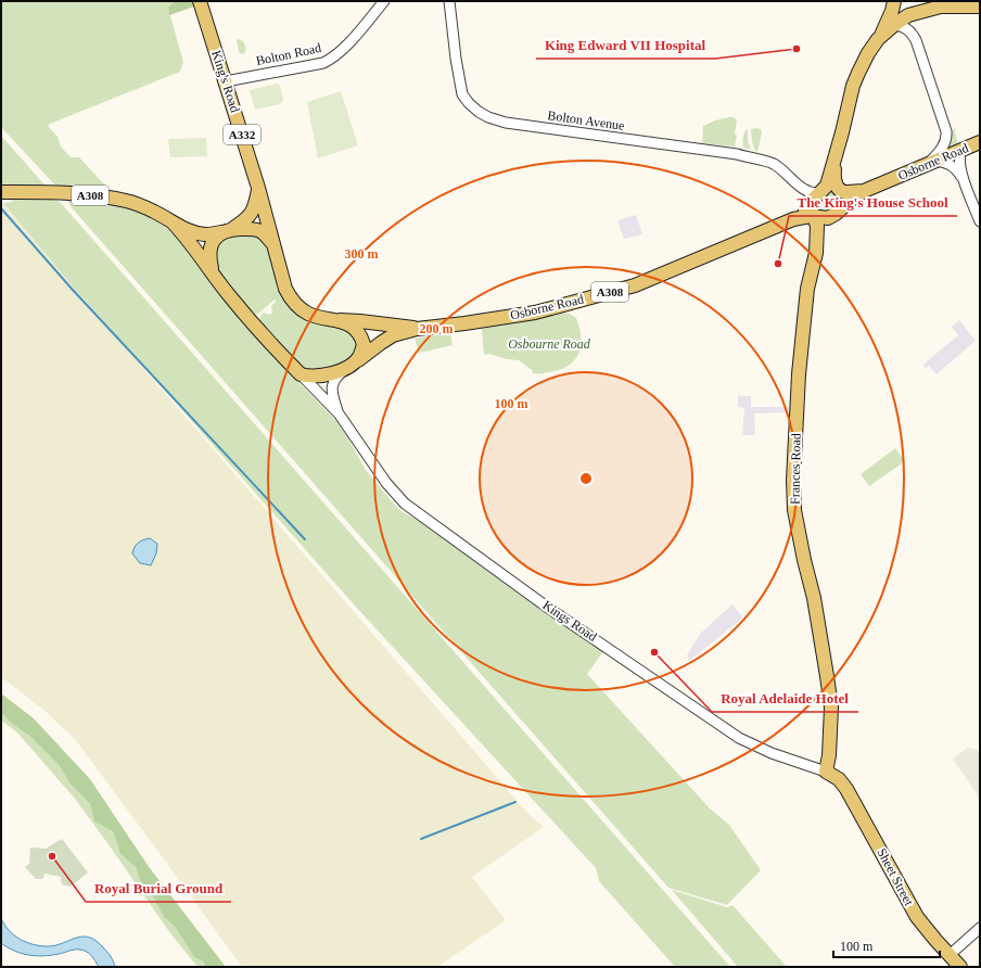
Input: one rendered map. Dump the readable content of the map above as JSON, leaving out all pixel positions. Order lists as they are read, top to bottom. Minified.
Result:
{"streets":{"main road":["King's Road","A332","Osborne Road","A308","Frances Road","Kings Road","Sheet Street"],"street":["Bolton Road","Bolton Avenue"]},"crossings":[["Bolton Road","King's Road"],["King's Road","Osborne Road"],["King's Road","A308"],["Bolton Avenue","Osborne Road"],["Bolton Avenue","A308"],["Bolton Avenue","Frances Road"],["Osborne Road","A308"],["Osborne Road","Frances Road"],["Osborne Road","Kings Road"],["A308","Frances Road"],["Frances Road","Kings Road"],["Kings Road","Sheet Street"]],"parks":["Osbourne Road"],"places":["King Edward VII Hospital","The King's House School","Royal Adelaide Hotel","Royal Burial Ground"],"scale_bar":"100 m","rings":["300 m","200 m","100 m"]}
